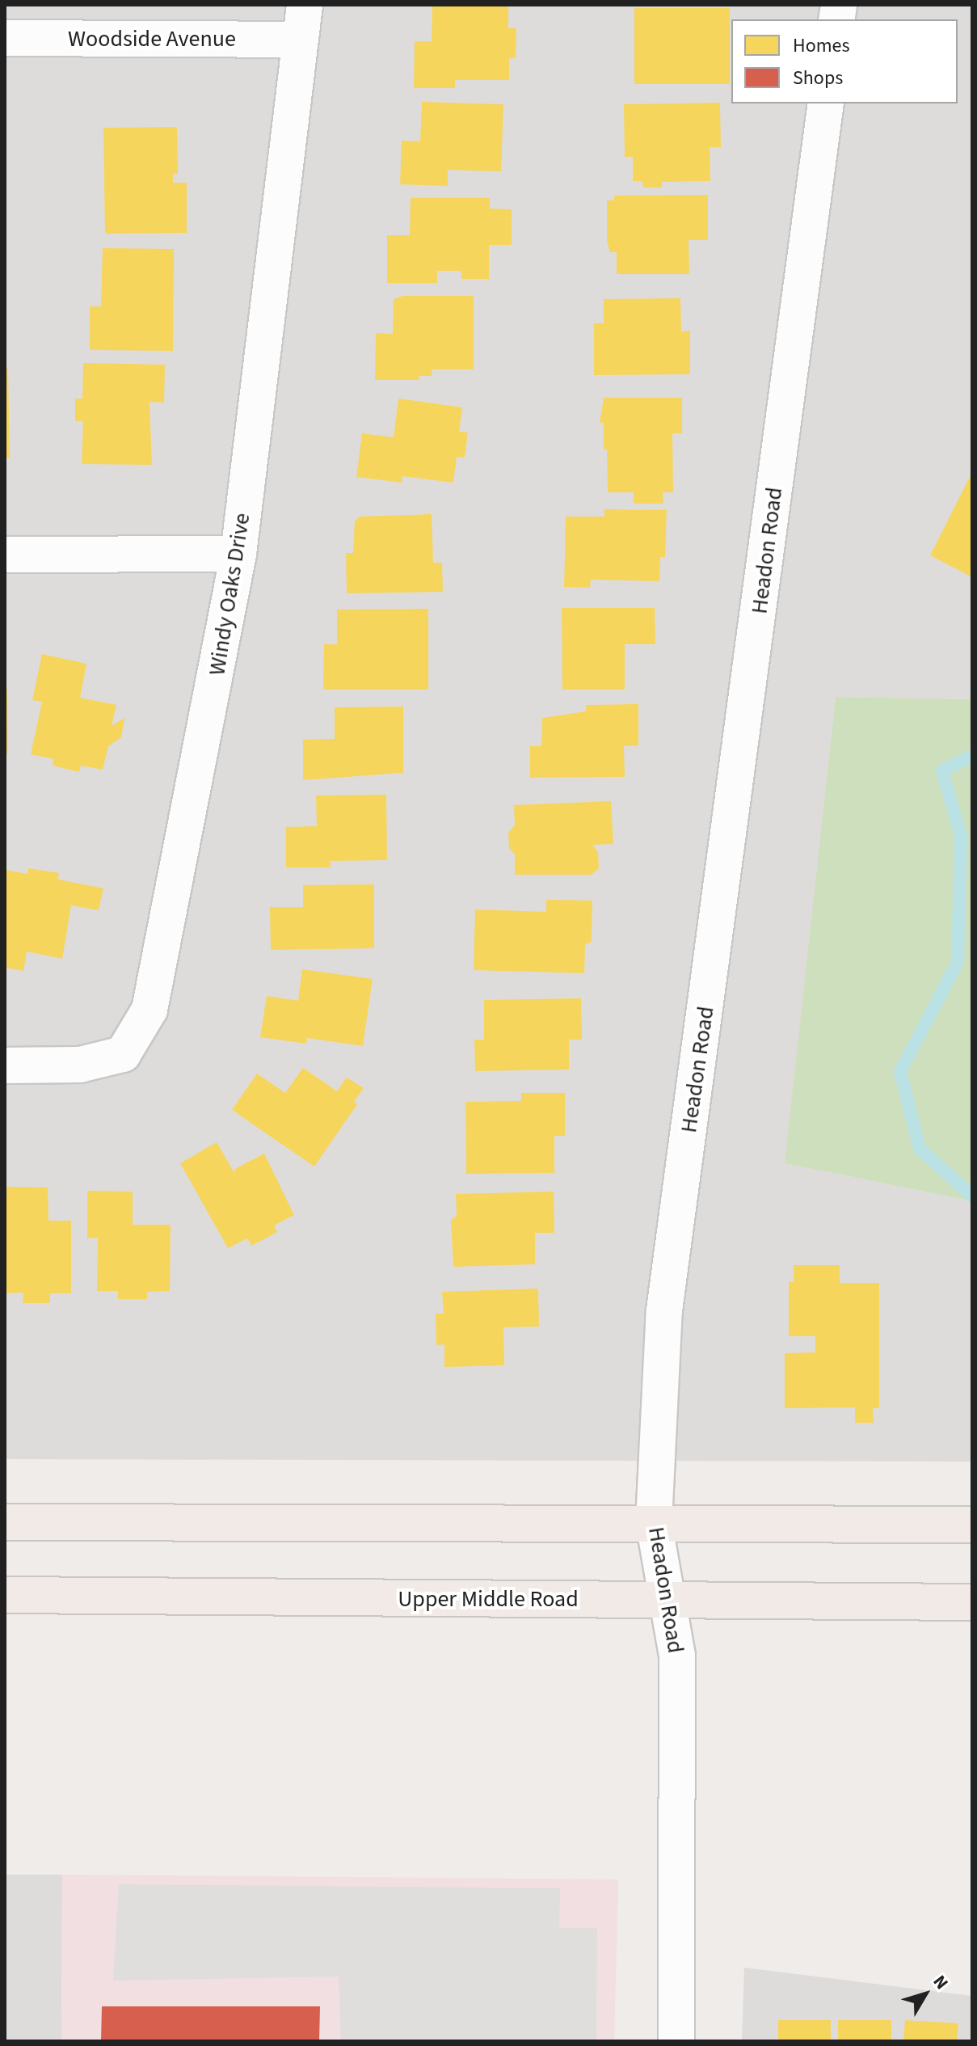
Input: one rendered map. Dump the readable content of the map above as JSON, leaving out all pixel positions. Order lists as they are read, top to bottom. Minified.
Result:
{"streets":{"main road":["Upper Middle Road"],"street":["Woodside Avenue","Headon Road","Windy Oaks Drive"]},"crossings":[["Woodside Avenue","Windy Oaks Drive"],["Headon Road","Upper Middle Road"]],"legend":["Homes","Shops"],"north":"top right"}
